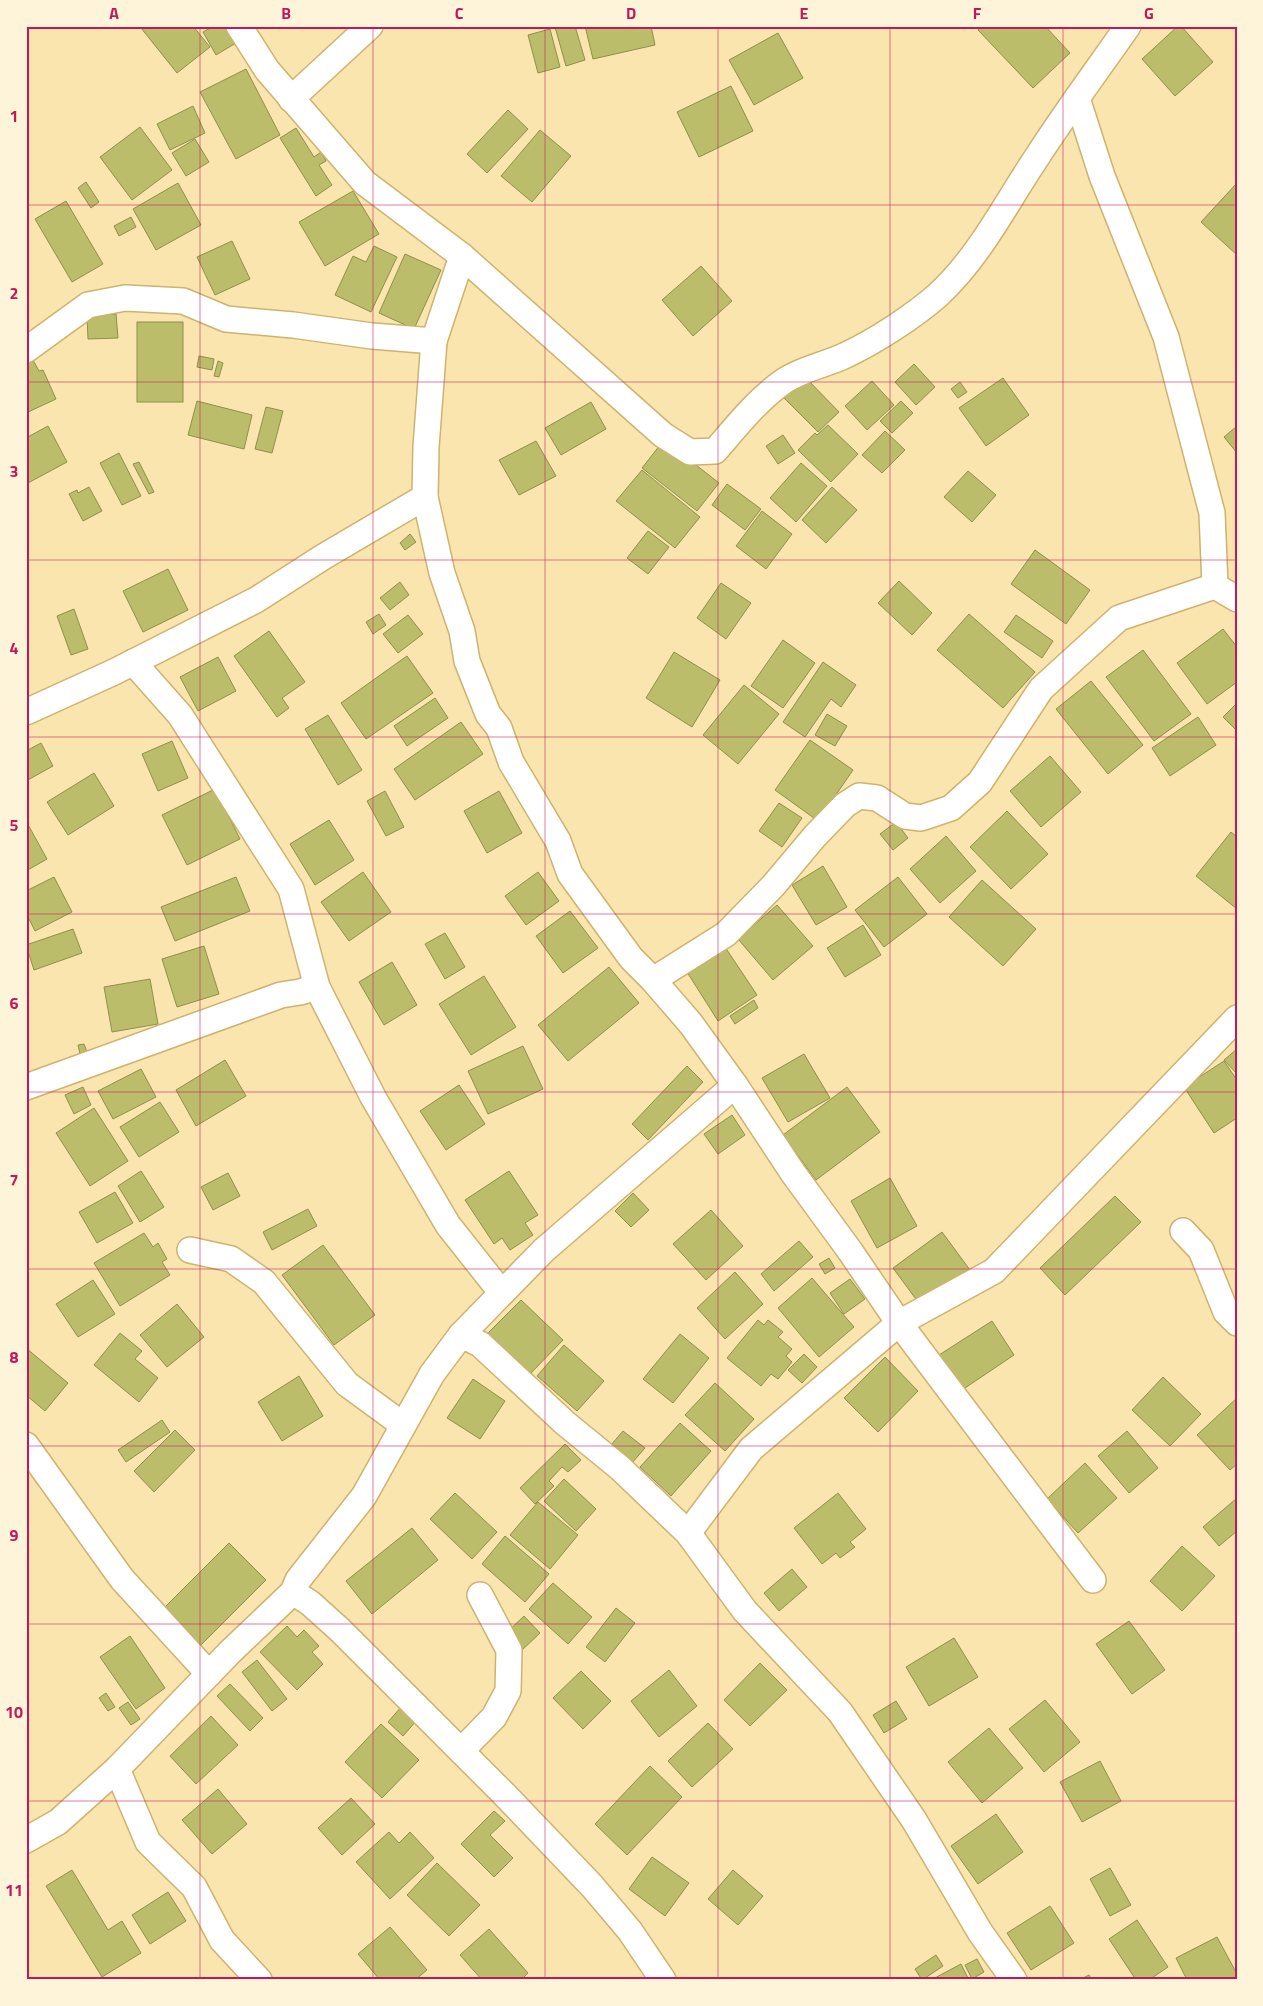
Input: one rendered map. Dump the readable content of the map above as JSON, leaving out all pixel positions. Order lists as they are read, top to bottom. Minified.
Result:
{"grid":{"columns":["A","B","C","D","E","F","G"],"rows":["1","2","3","4","5","6","7","8","9","10","11"]}}
